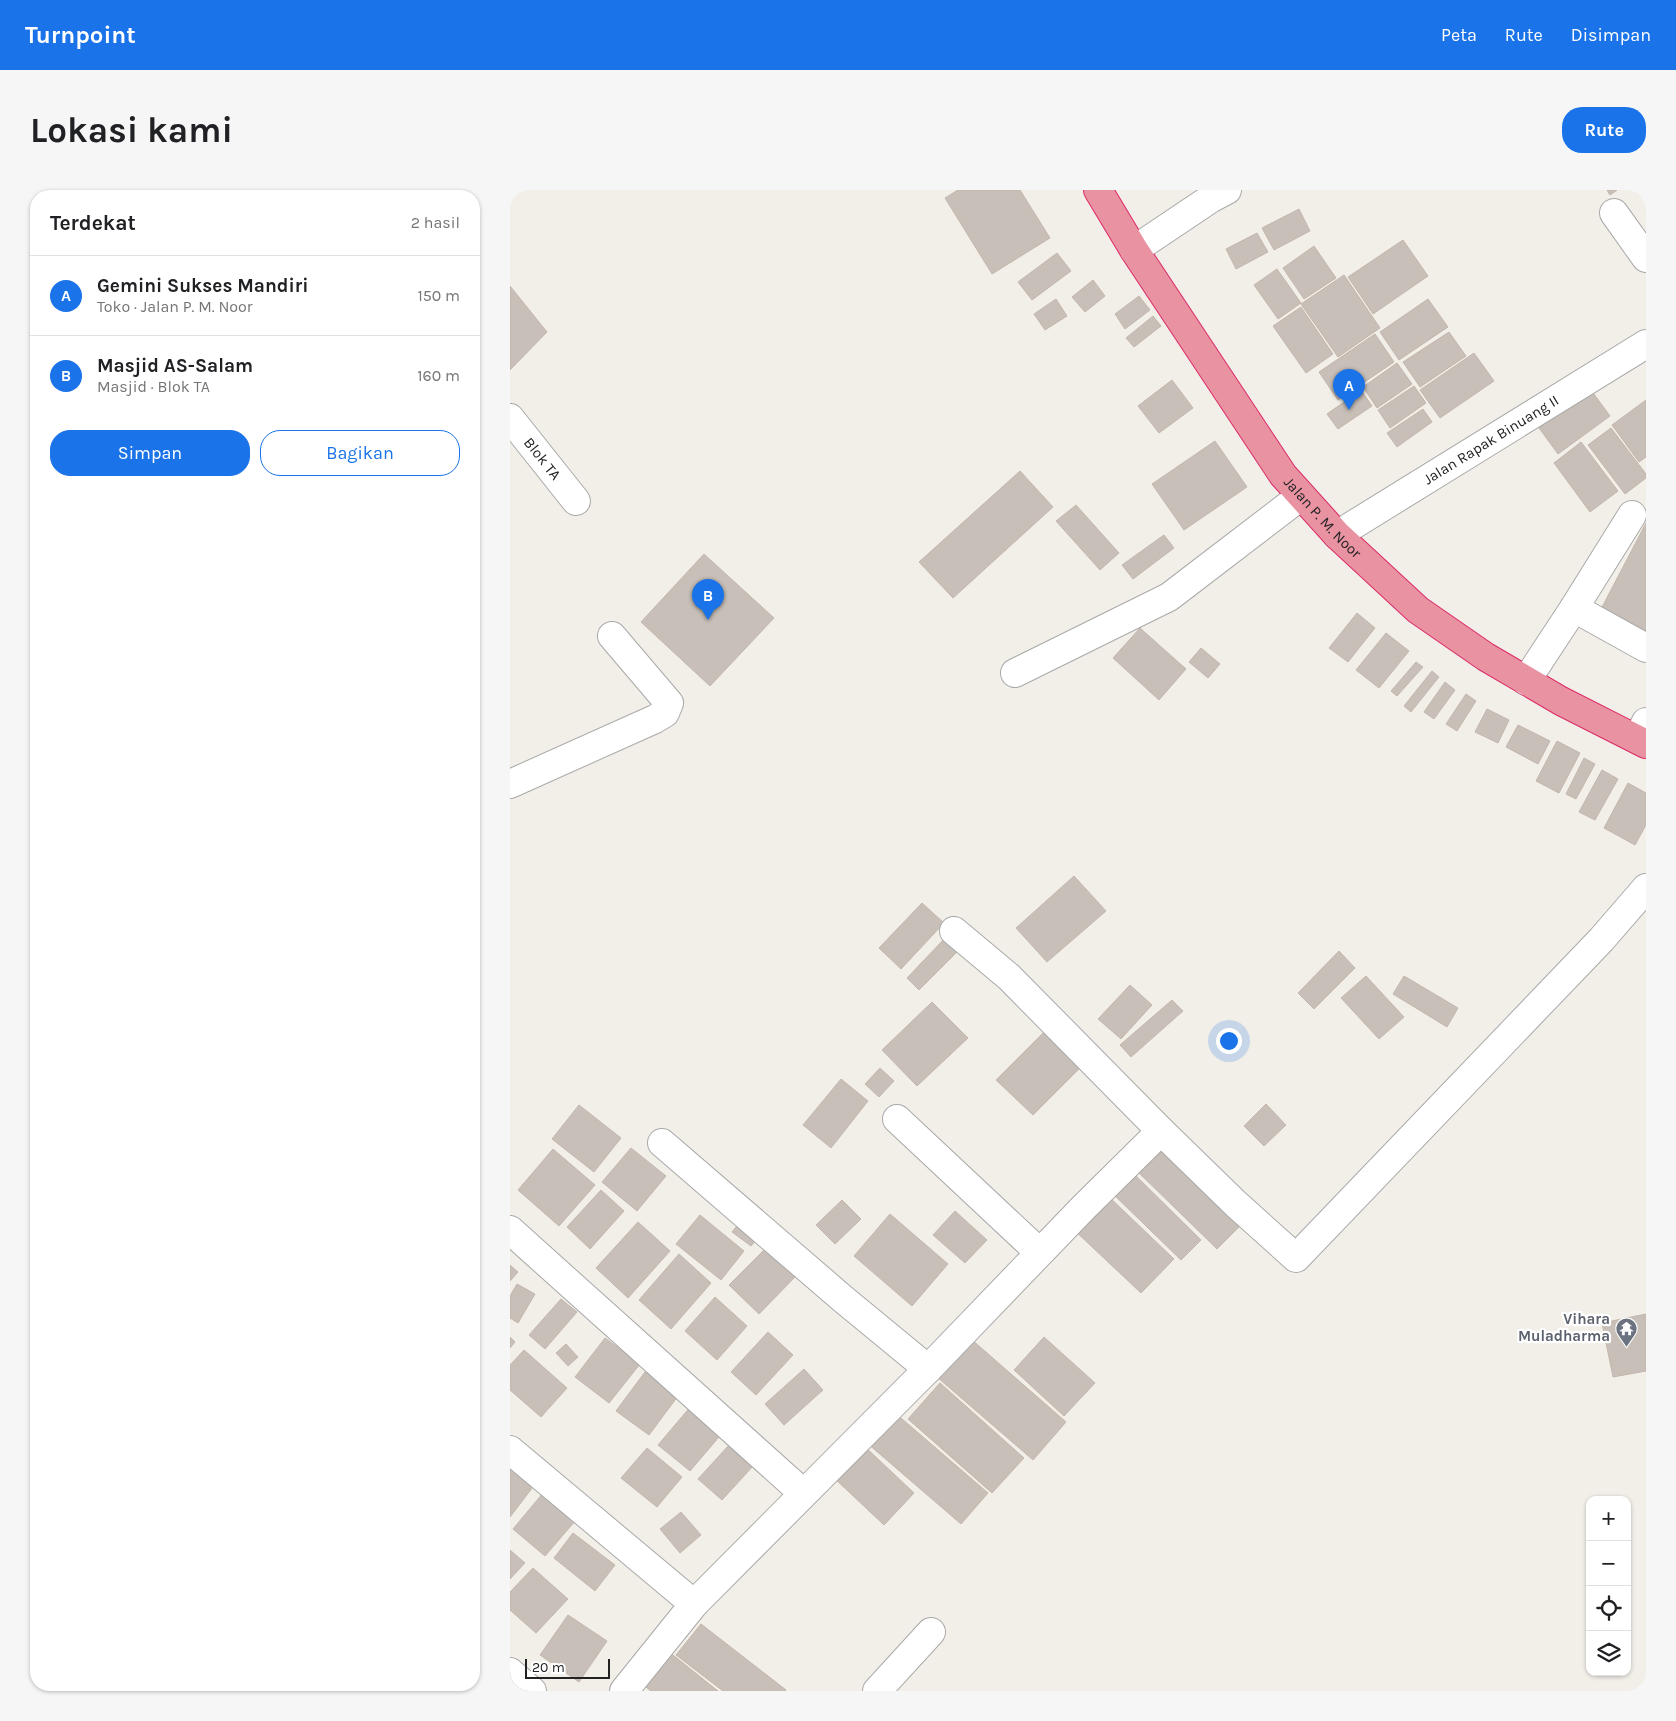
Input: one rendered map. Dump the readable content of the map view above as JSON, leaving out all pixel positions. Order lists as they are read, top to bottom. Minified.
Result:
{"streets":{"highway":["Jalan P. M. Noor"],"street":["Jalan Rapak Binuang II","Blok TA"]},"crossings":[["Jalan Rapak Binuang II","Jalan P. M. Noor"]],"places":{"temple":["Vihara Muladharma"]},"scale_bar":"20 m","page":{"header":"Turnpoint","nav":["Peta","Rute","Disimpan"],"buttons":["Rute",["Simpan","Bagikan"]],"title":"Lokasi kami","heading":["Terdekat","2 hasil"],"list":[{"mark":"A","name":"Gemini Sukses Mandiri","note":"Toko · Jalan P. M. Noor","value":"150 m"},{"mark":"B","name":"Masjid AS-Salam","note":"Masjid · Blok TA","value":"160 m"}],"pins":["A","B"],"map_buttons":["+","−"],"scale":"20 m"}}
